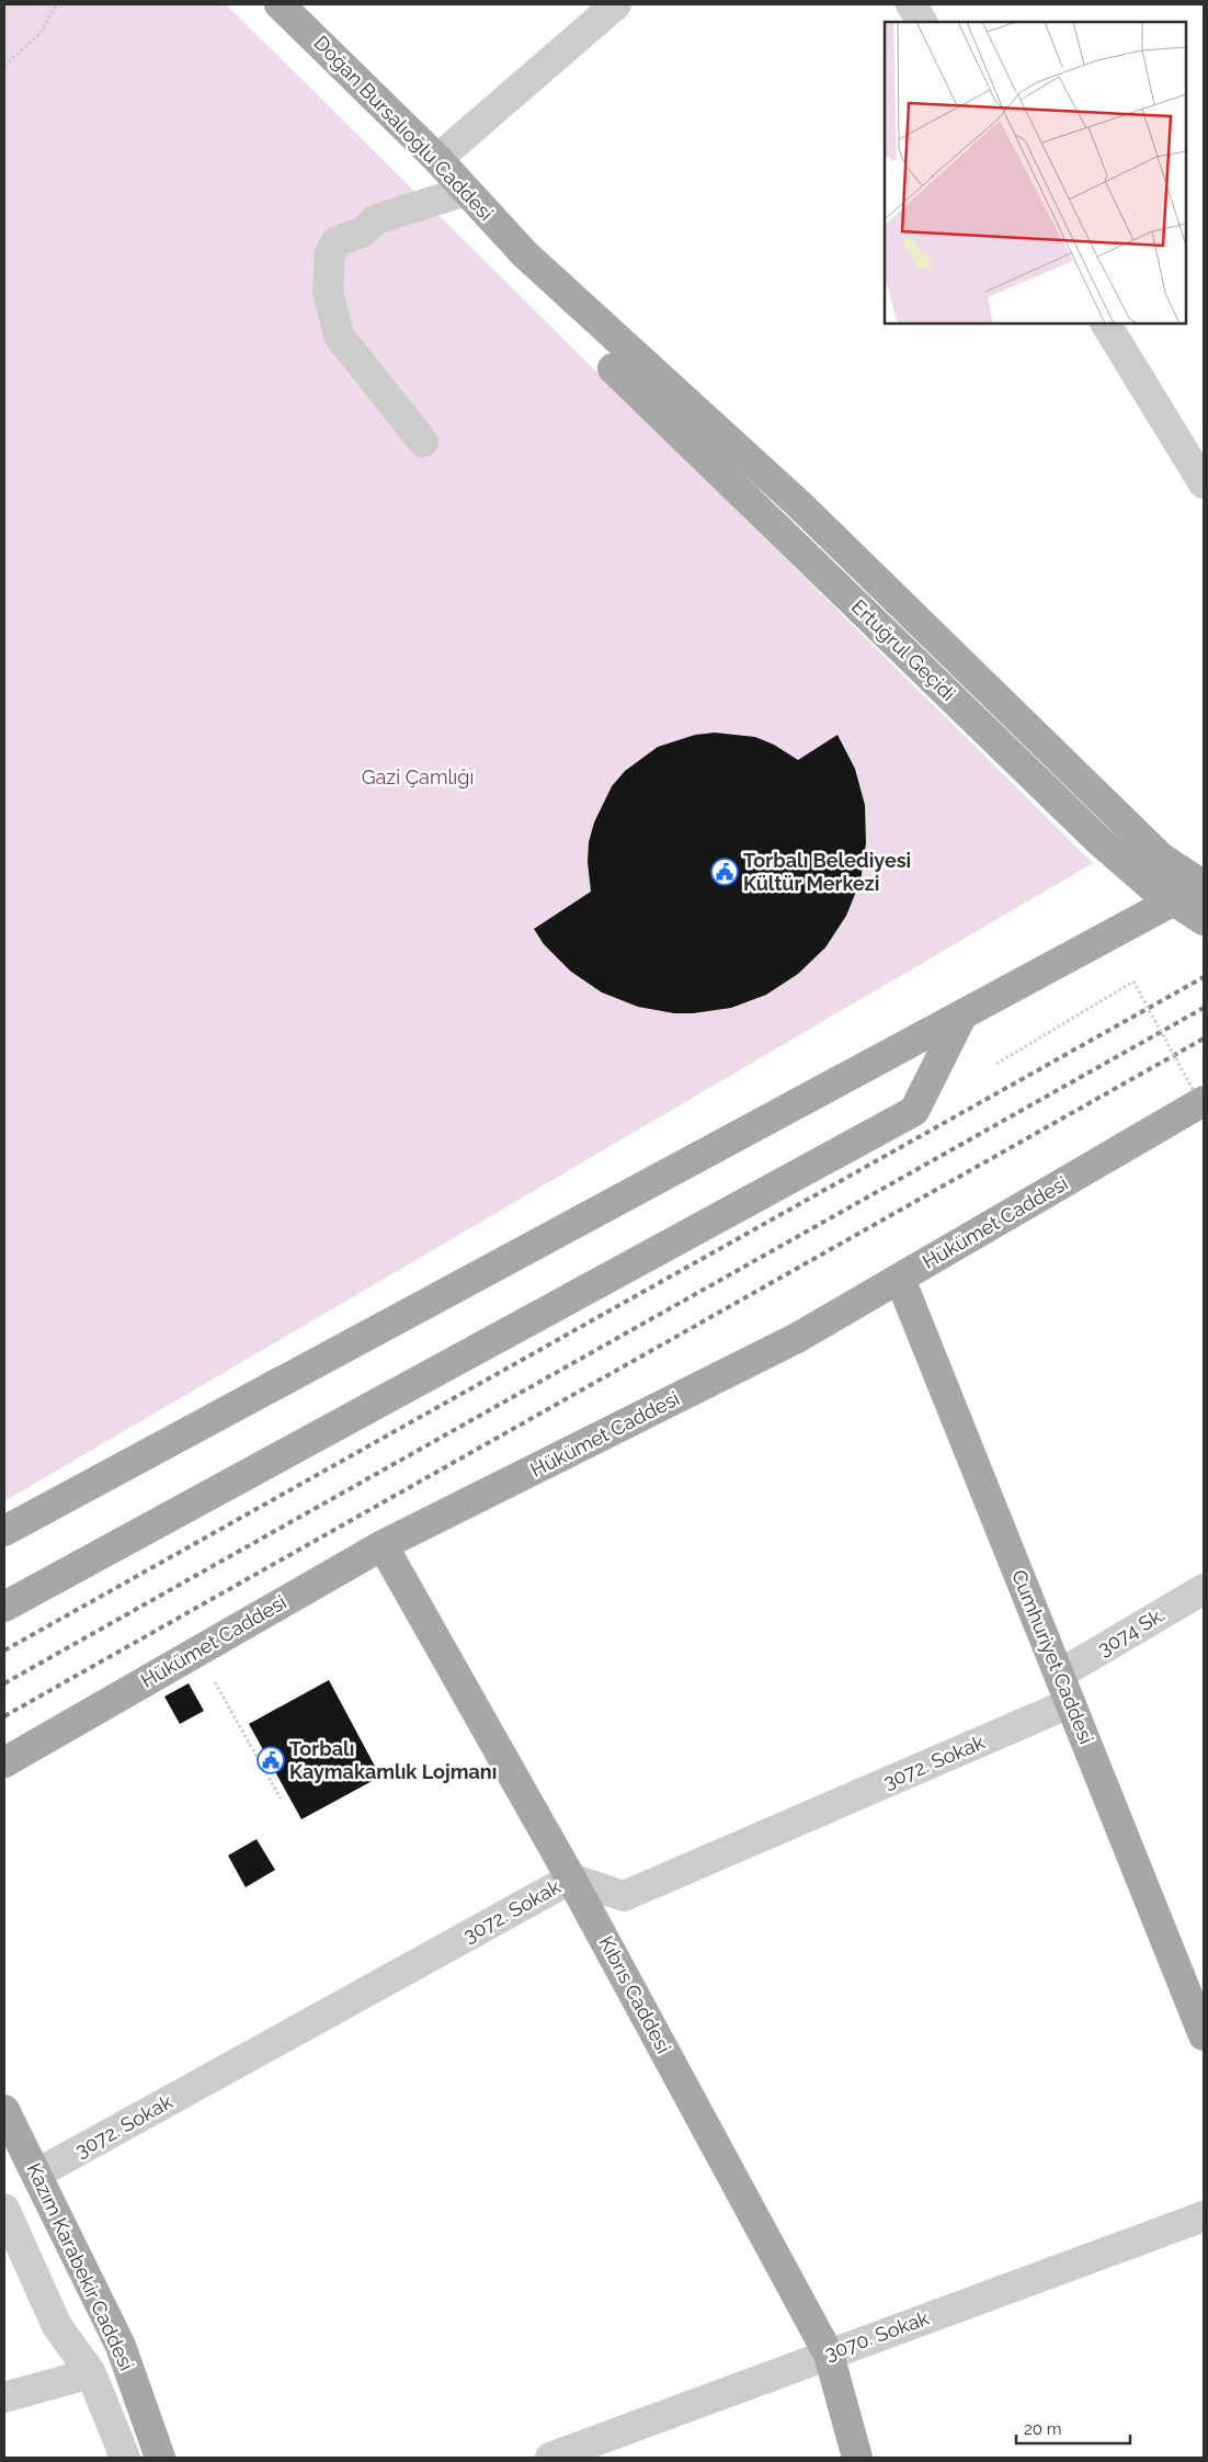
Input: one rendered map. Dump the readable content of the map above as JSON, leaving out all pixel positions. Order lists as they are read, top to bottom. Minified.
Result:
{"streets":{"main road":["Doğan Bursalıoğlu Caddesi","Ertuğrul Geçidi","Hükümet Caddesi","Cumhuriyet Caddesi","Kıbrıs Caddesi","Kazım Karabekir Caddesi"],"street":["3074 Sk.","3072. Sokak","3070. Sokak"]},"crossings":[["Doğan Bursalıoğlu Caddesi","Ertuğrul Geçidi"],["Hükümet Caddesi","Cumhuriyet Caddesi"],["Hükümet Caddesi","Kıbrıs Caddesi"],["3074 Sk.","Cumhuriyet Caddesi"],["Cumhuriyet Caddesi","3072. Sokak"],["3072. Sokak","Kıbrıs Caddesi"],["3072. Sokak","Kazım Karabekir Caddesi"],["Kıbrıs Caddesi","3070. Sokak"]],"parks":["Gazi Çamlığı"],"places":{"public building":["Torbalı Belediyesi Kültür Merkezi","Torbalı Kaymakamlık Lojmanı"]},"scale_bar":"20 m"}
